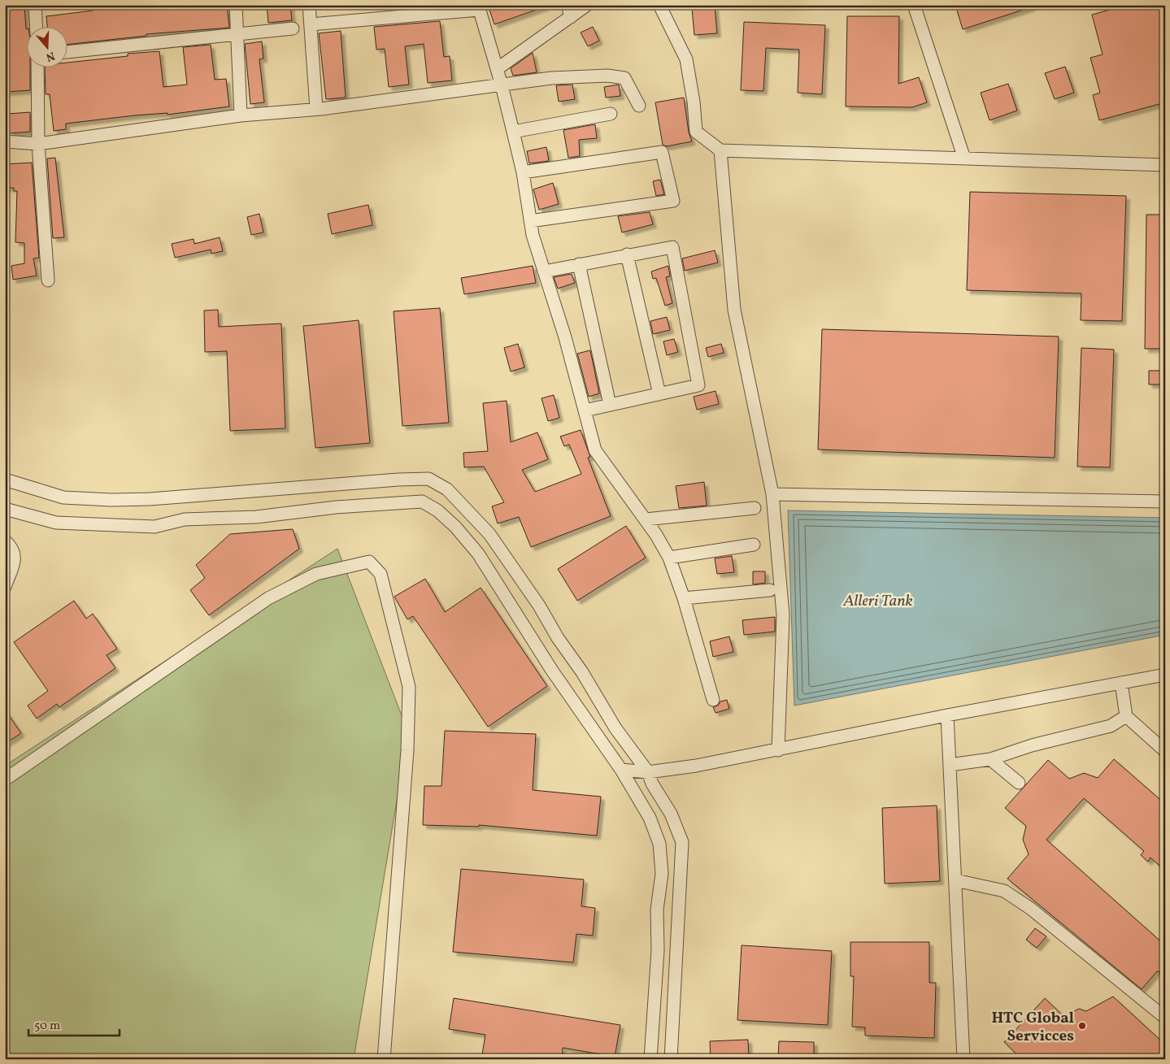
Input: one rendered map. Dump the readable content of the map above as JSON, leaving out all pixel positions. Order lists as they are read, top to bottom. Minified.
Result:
{"water":["Alleri Tank"],"places":["HTC Global Servicces"],"scale_bar":"50 m","north":"bottom"}
